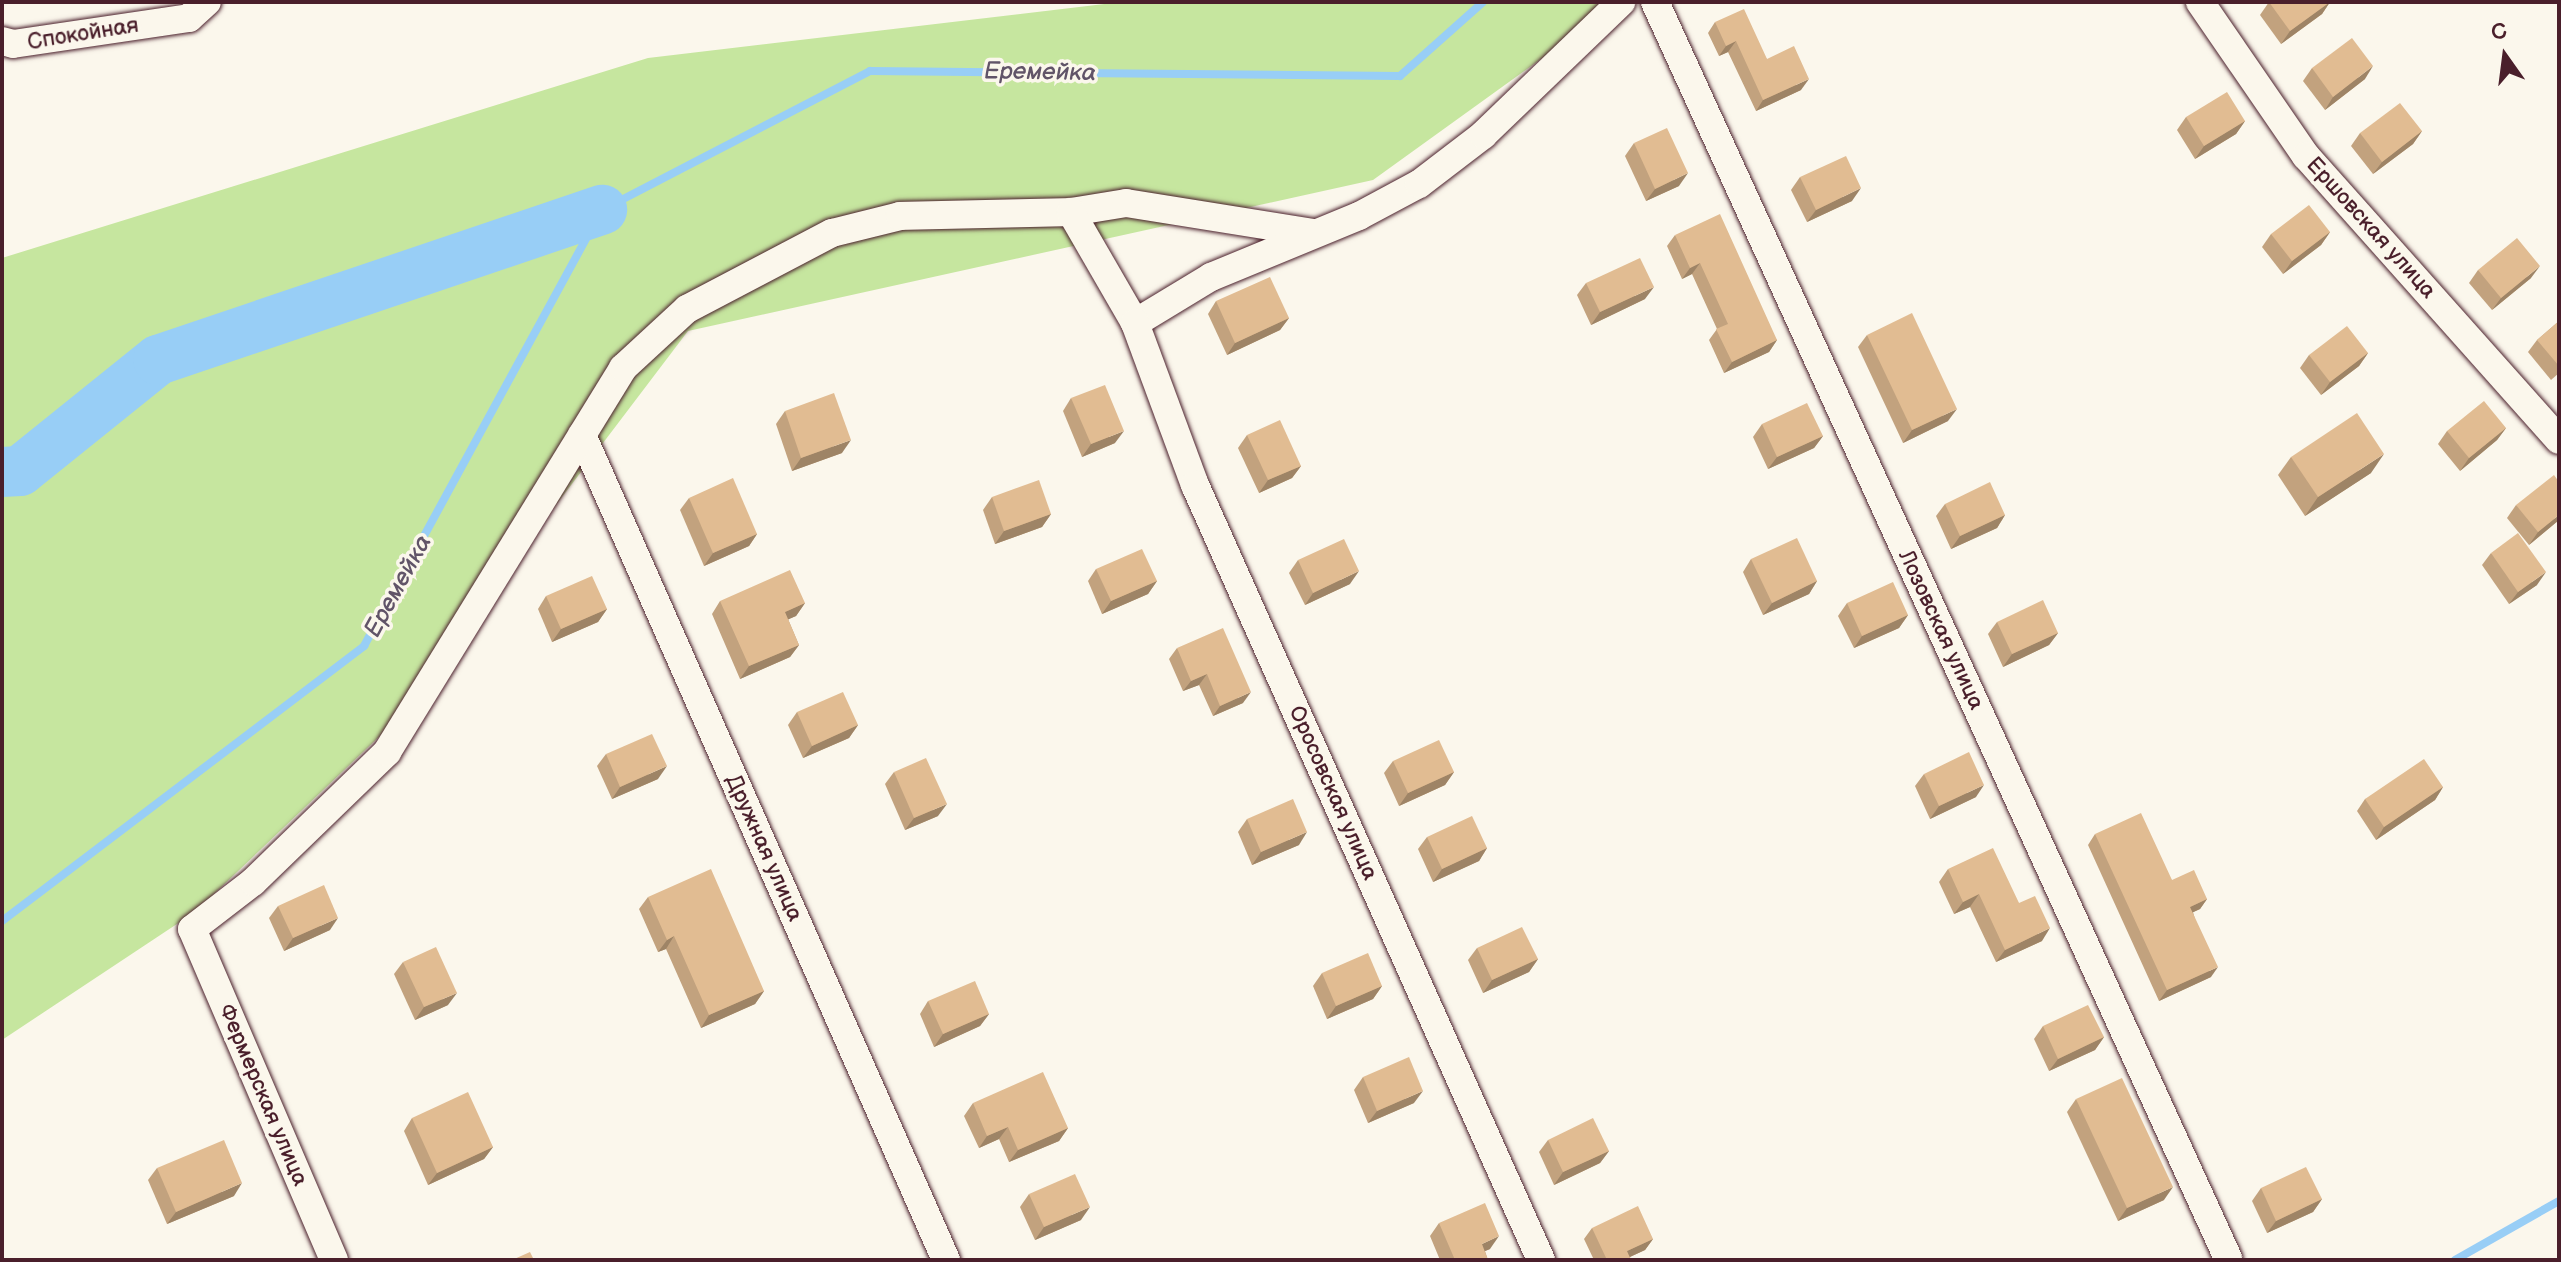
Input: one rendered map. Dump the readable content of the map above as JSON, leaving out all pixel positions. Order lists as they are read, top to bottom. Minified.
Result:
{"streets":{"street":["Спокойная","Ершовская улица","Лозовская улица","Оросовская улица","Дружная улица","Фермерская улица"]},"crossings":[["Дружная улица","Фермерская улица"]],"water":["Еремейка"],"north":"top"}
